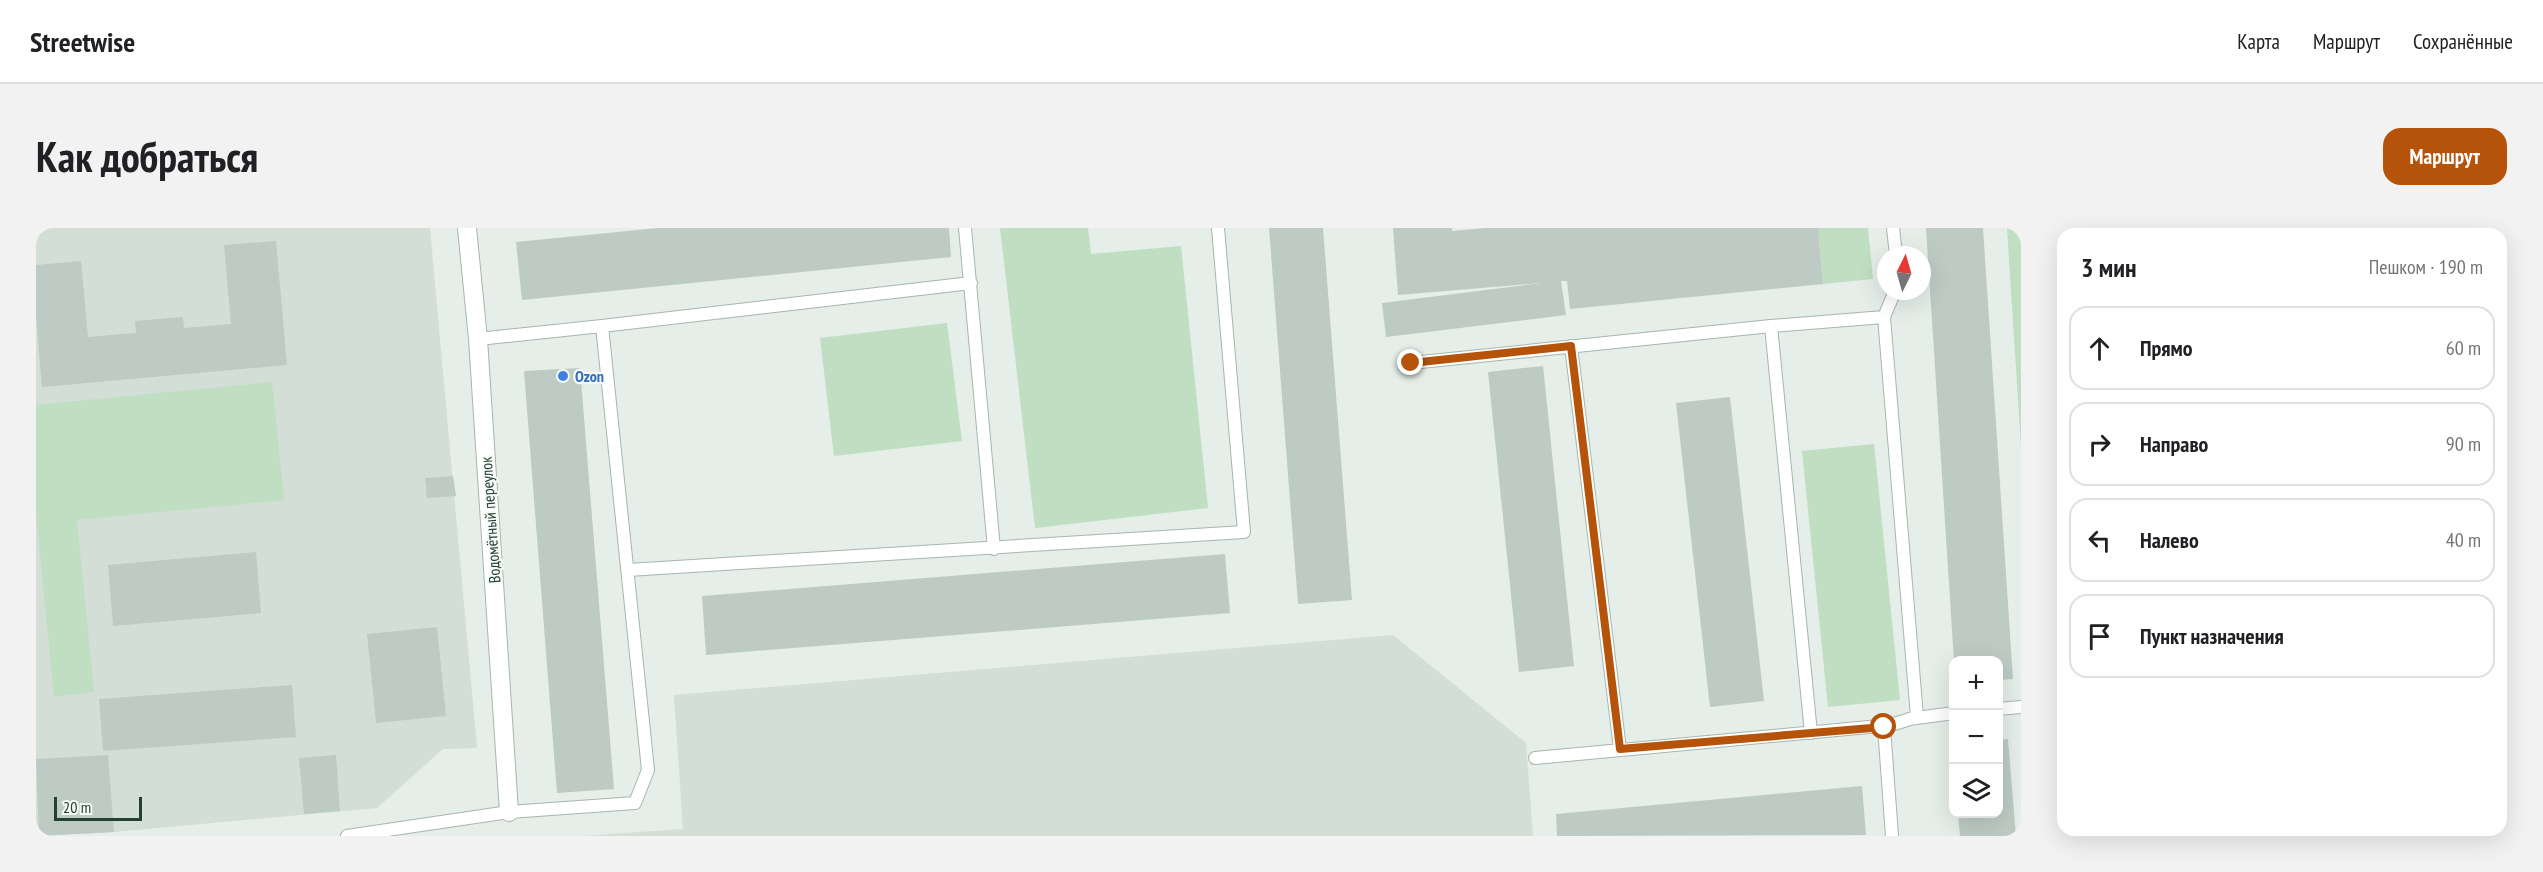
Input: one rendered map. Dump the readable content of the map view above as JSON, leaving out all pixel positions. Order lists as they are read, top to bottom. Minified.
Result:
{"streets":{"street":["Водомётный переулок"]},"places":["Ozon"],"scale_bar":"20 m","north":"top","page":{"header":"Streetwise","nav":["Карта","Маршрут","Сохранённые"],"buttons":"Маршрут","title":"Как добраться","heading":["3 мин","Пешком · 190 m"],"list":[["Прямо","60 m"],["Направо","90 m"],["Налево","40 m"],"Пункт назначения"],"map_buttons":["+","−"],"scale":"20 m"}}
